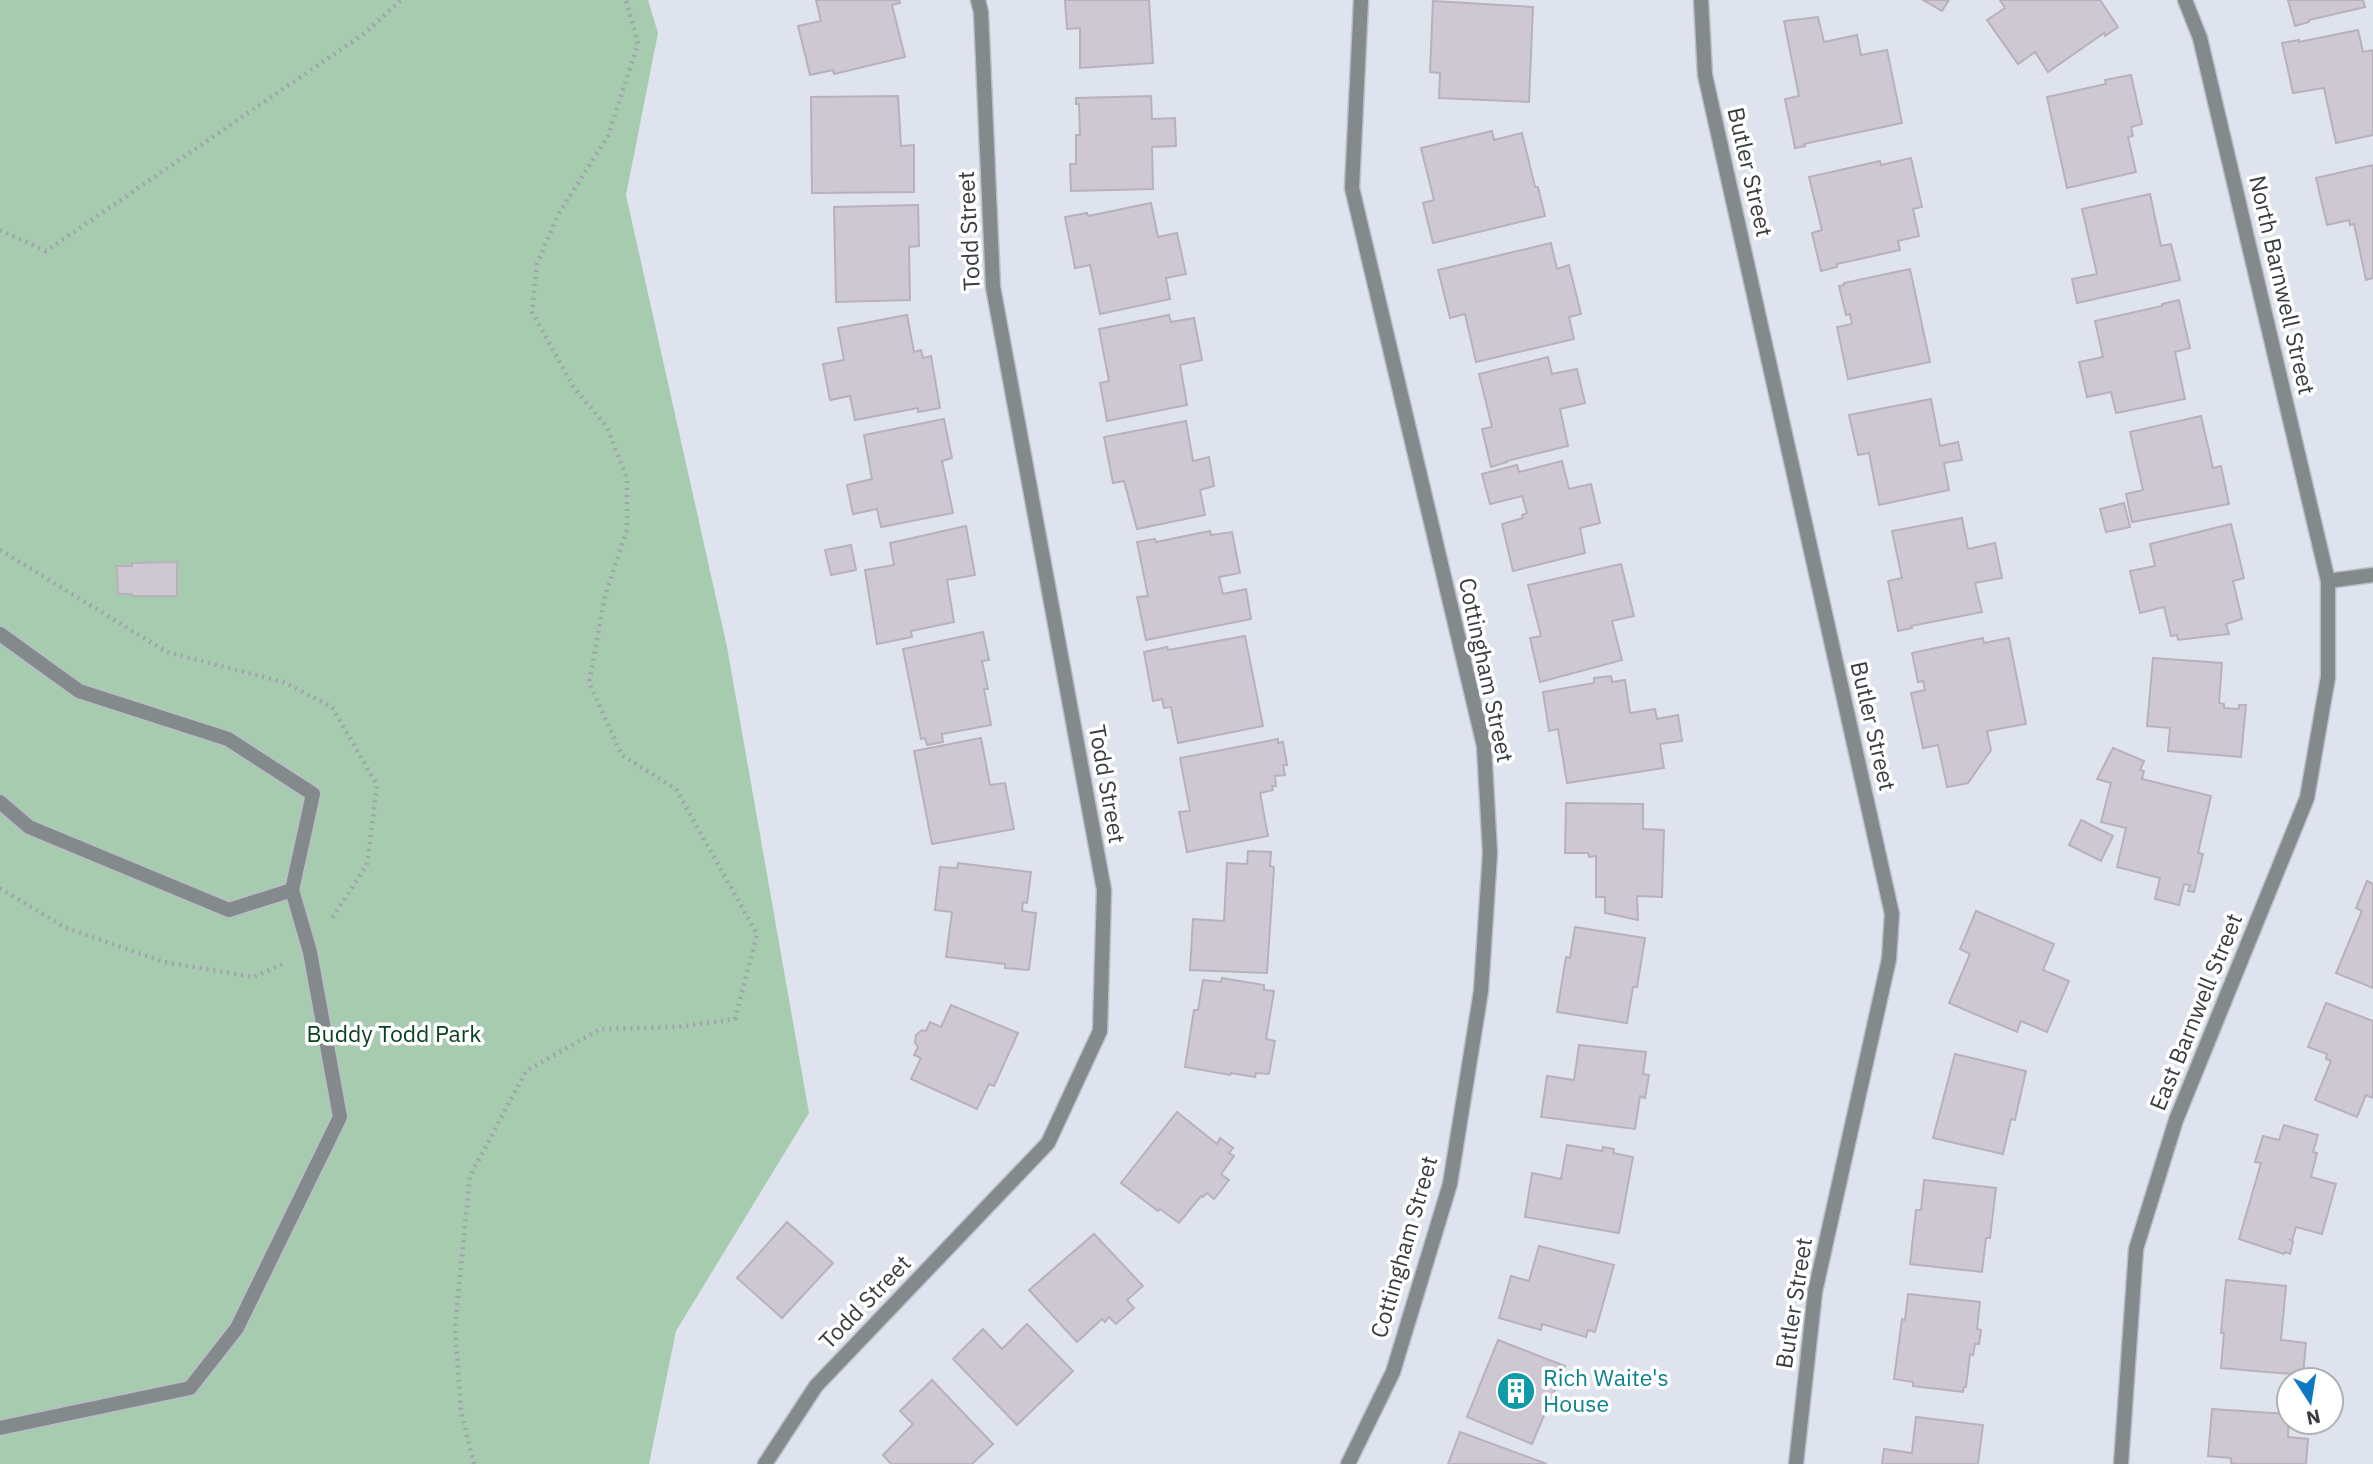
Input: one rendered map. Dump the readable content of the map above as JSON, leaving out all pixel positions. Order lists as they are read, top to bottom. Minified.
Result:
{"streets":{"street":["Butler Street","Todd Street","North Barnwell Street","Cottingham Street","East Barnwell Street"]},"crossings":[["North Barnwell Street","East Barnwell Street"]],"parks":["Buddy Todd Park"],"places":{"building":["Rich Waite's House"]},"north":"bottom"}
